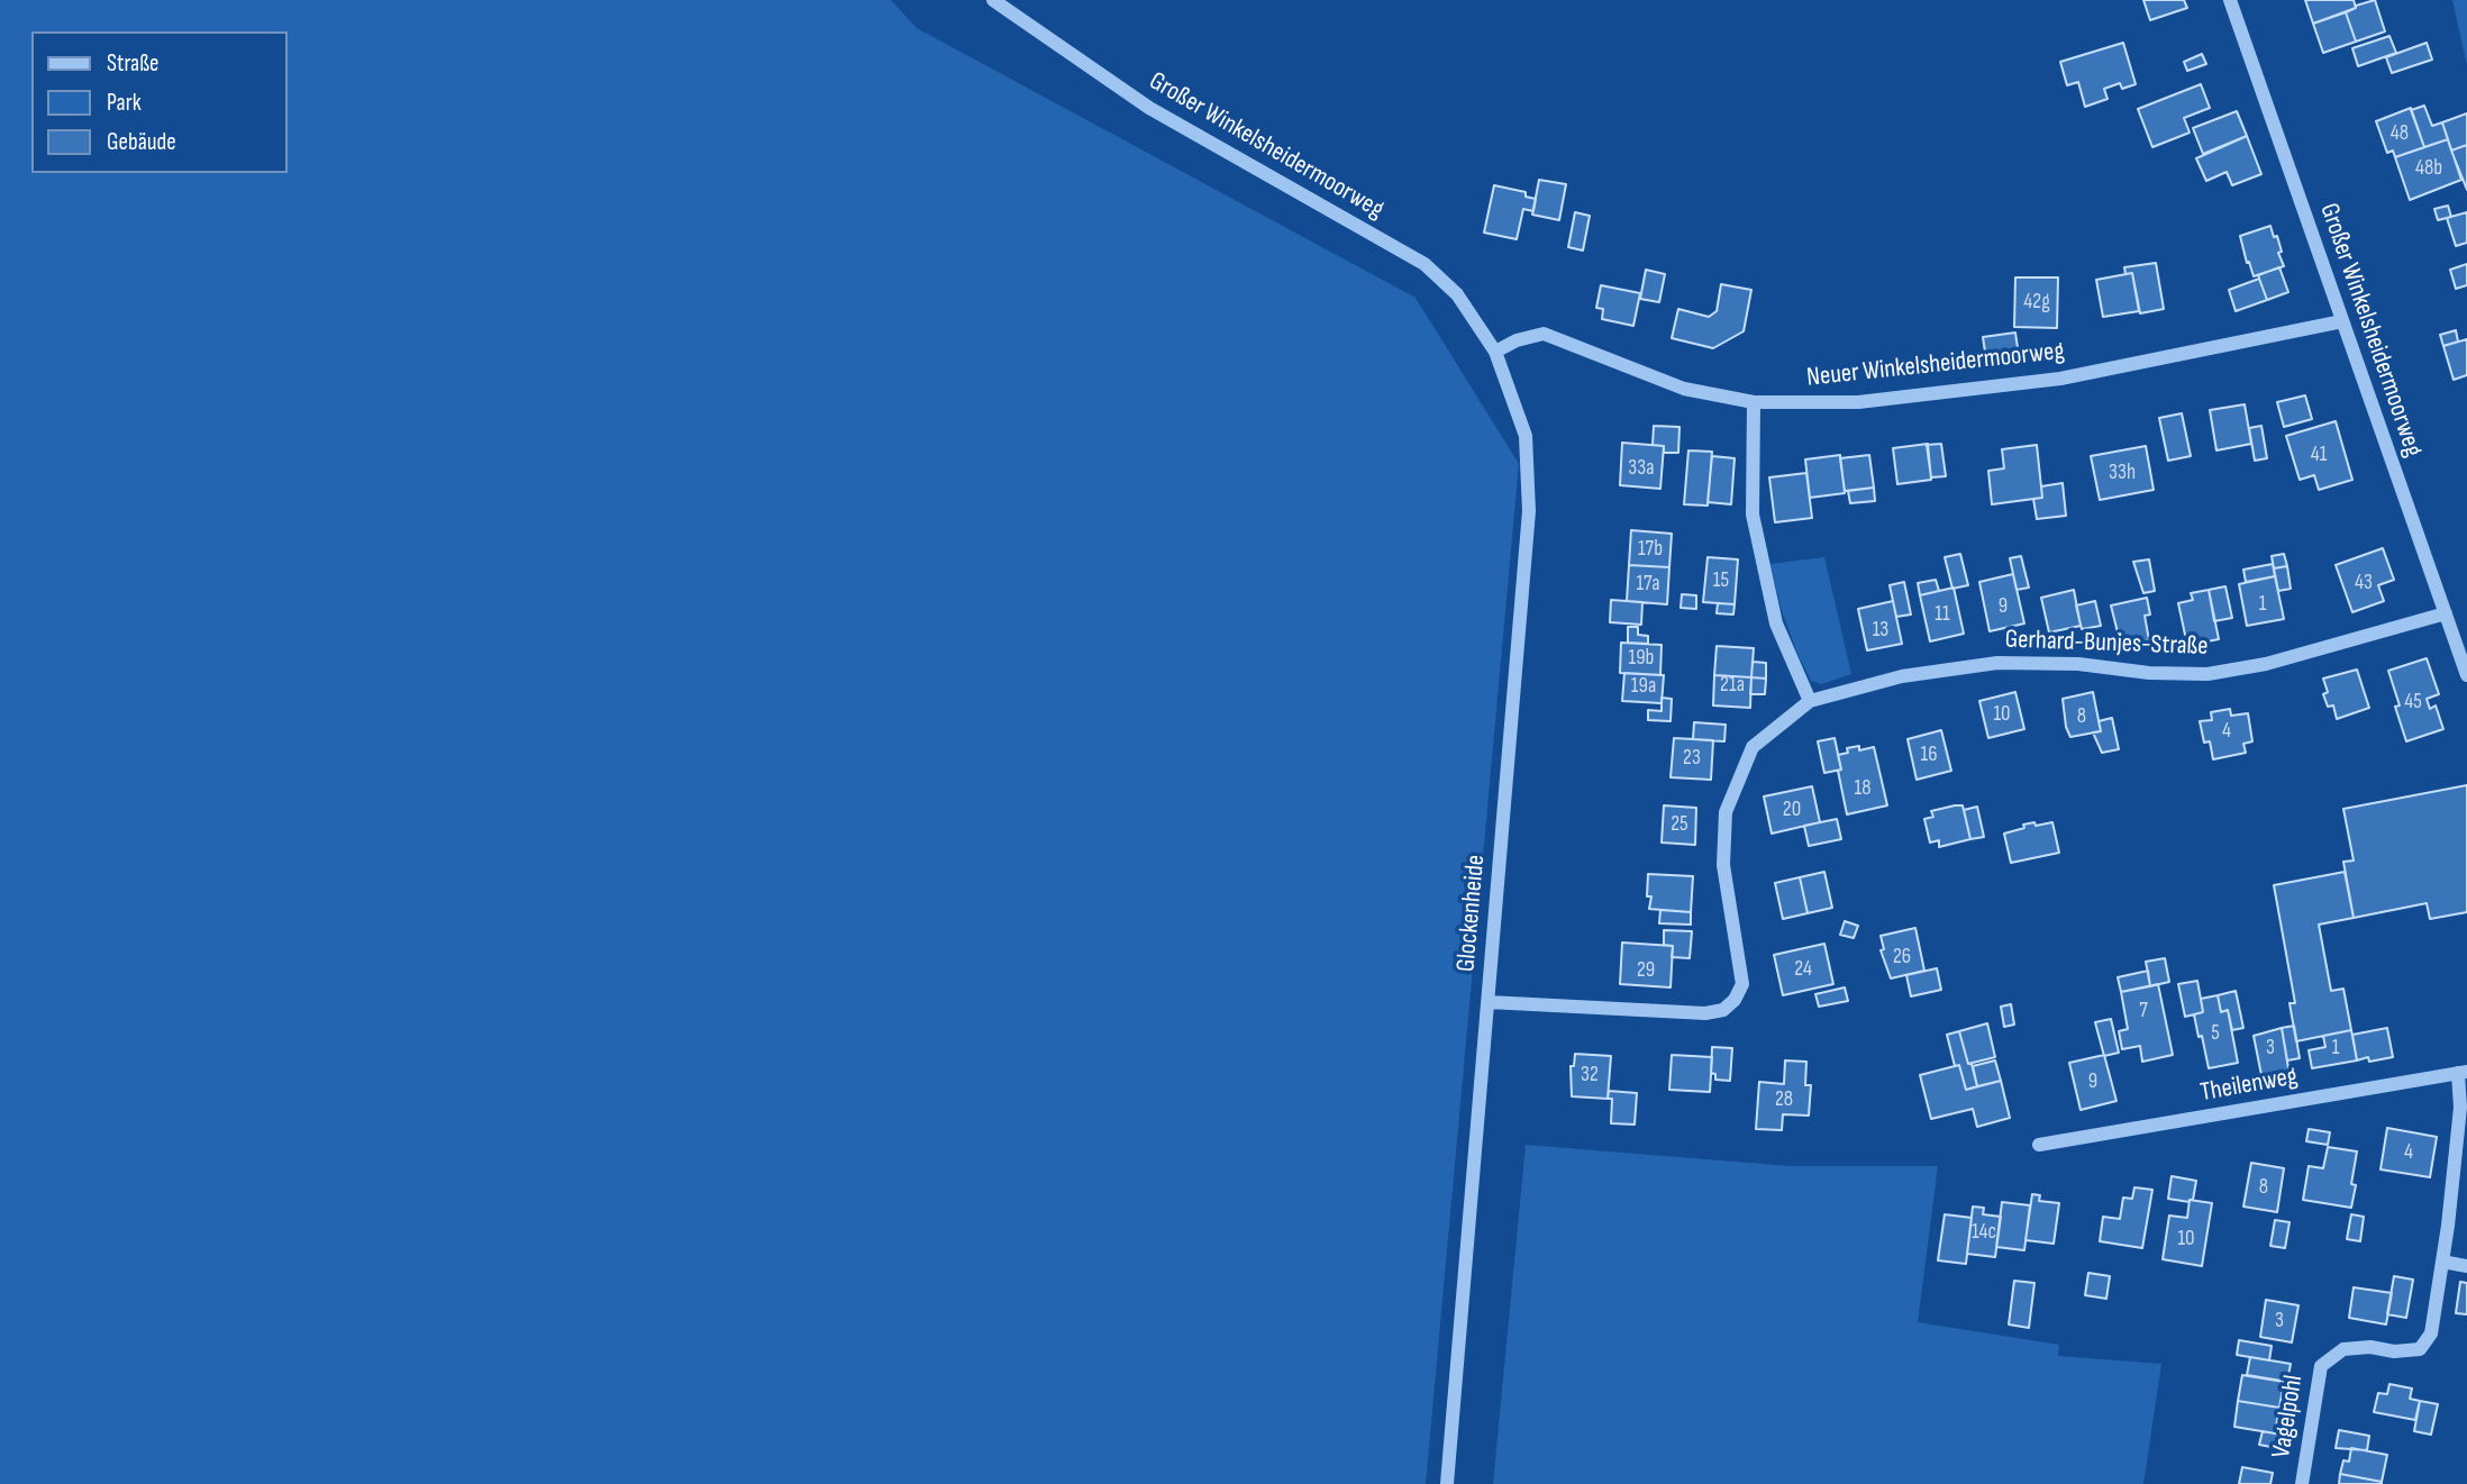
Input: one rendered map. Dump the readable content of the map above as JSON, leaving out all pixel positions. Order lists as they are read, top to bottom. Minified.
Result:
{"streets":{"street":["Großer Winkelsheidermoorweg","Neuer Winkelsheidermoorweg","Gerhard-Bunjes-Straße","Glockenheide","Theilenweg","Vagelpohl"]},"crossings":[["Großer Winkelsheidermoorweg","Neuer Winkelsheidermoorweg"],["Großer Winkelsheidermoorweg","Gerhard-Bunjes-Straße"],["Großer Winkelsheidermoorweg","Glockenheide"],["Neuer Winkelsheidermoorweg","Glockenheide"],["Gerhard-Bunjes-Straße","Glockenheide"],["Theilenweg","Vagelpohl"]],"house_numbers":["48","48b","42g","41","33a","33h","17b","15","43","17a","1","9","11","13","19b","21a","19a","45","10","8","4","16","23","18","20","25","26","24","29","7","5","3","1","32","9","28","4","8","14c","10","3"],"legend":["Straße","Park","Gebäude"]}
